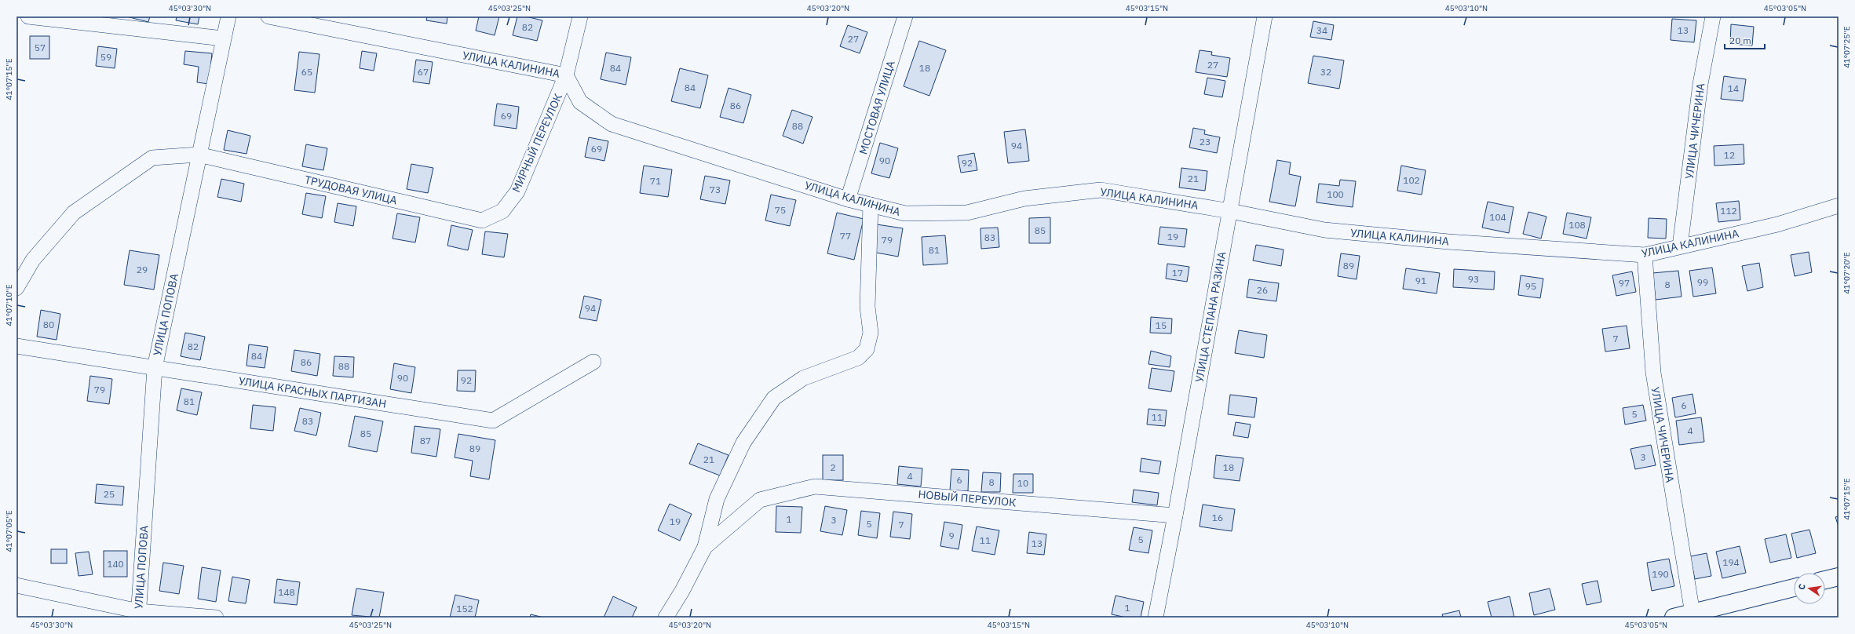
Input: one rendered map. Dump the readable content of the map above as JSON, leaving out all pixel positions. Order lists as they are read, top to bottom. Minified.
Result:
{"streets":{"street":["УЛИЦА КАЛИНИНА","МОСТОВАЯ УЛИЦА","УЛИЦА ЧИЧЕРИНА","МИРНЫЙ ПЕРЕУЛОК","ТРУДОВАЯ УЛИЦА","УЛИЦА ПОПОВА","УЛИЦА СТЕПАНА РАЗИНА","УЛИЦА КРАСНЫХ ПАРТИЗАН","НОВЫЙ ПЕРЕУЛОК"]},"crossings":[["УЛИЦА КАЛИНИНА","МОСТОВАЯ УЛИЦА"],["УЛИЦА КАЛИНИНА","УЛИЦА ЧИЧЕРИНА"],["УЛИЦА КАЛИНИНА","МИРНЫЙ ПЕРЕУЛОК"],["УЛИЦА КАЛИНИНА","УЛИЦА СТЕПАНА РАЗИНА"],["МИРНЫЙ ПЕРЕУЛОК","ТРУДОВАЯ УЛИЦА"],["ТРУДОВАЯ УЛИЦА","УЛИЦА ПОПОВА"],["УЛИЦА ПОПОВА","УЛИЦА КРАСНЫХ ПАРТИЗАН"],["УЛИЦА СТЕПАНА РАЗИНА","НОВЫЙ ПЕРЕУЛОК"]],"house_numbers":["82","34","13","27","57","59","27","84","18","65","67","32","84","14","86","69","88","23","94","69","12","90","92","21","102","71","73","100","75","112","104","108","85","77","19","83","79","81","89","29","17","93","91","99","97","8","95","26","94","80","15","7","82","84","86","88","90","92","79","81","6","5","11","83","4","85","87","89","3","21","2","18","4","6","8","10","25","16","1","3","19","5","7","9","5","11","13","194","140","190","148","1","152"],"scale_bar":"20 m","north":"left","coordinates":["45°03'30\"N","45°03'25\"N","45°03'20\"N","45°03'15\"N","45°03'10\"N","45°03'05\"N","41°07'25\"E","41°07'15\"E","41°07'20\"E","41°07'10\"E","41°07'05\"E"]}
